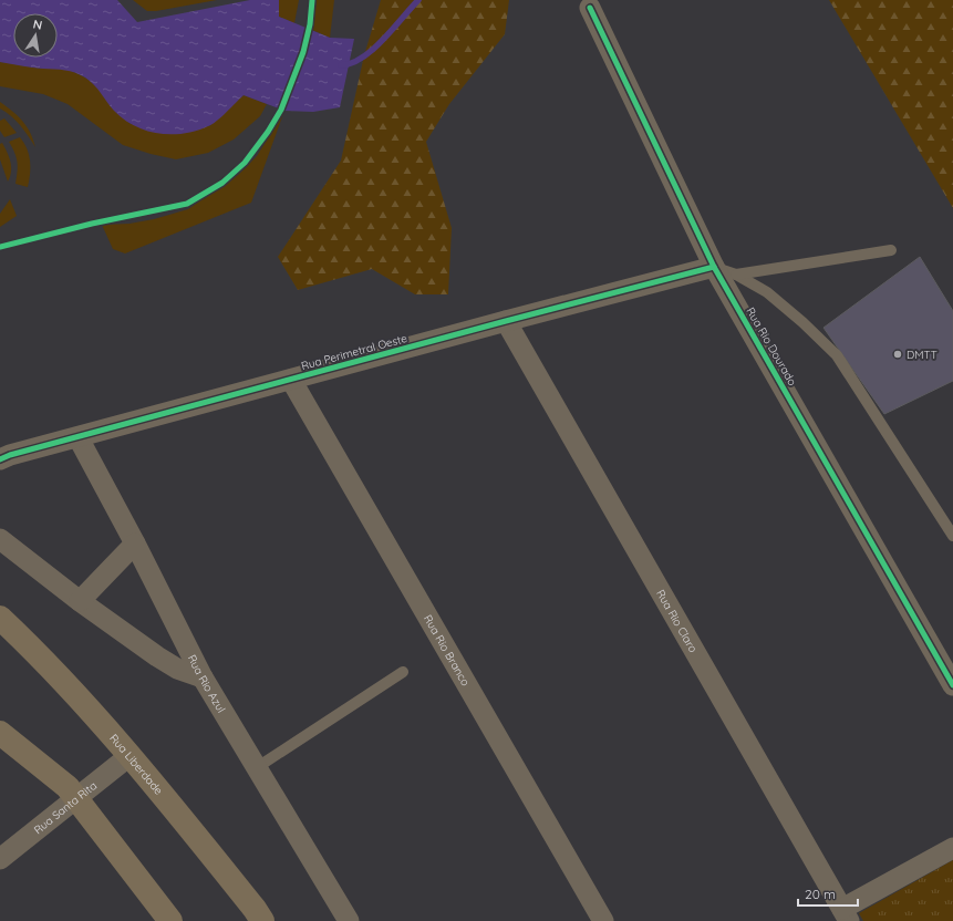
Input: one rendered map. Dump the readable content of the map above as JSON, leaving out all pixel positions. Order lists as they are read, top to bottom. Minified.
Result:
{"streets":{"highway":["Rua Liberdade"],"street":["Rua Rio Dourado","Rua Perimetral Oeste","Rua Rio Claro","Rua Rio Branco","Rua Rio Azul","Rua Santa Rita"]},"crossings":[["Rua Rio Dourado","Rua Perimetral Oeste"],["Rua Perimetral Oeste","Rua Rio Claro"],["Rua Perimetral Oeste","Rua Rio Branco"],["Rua Perimetral Oeste","Rua Rio Azul"],["Rua Liberdade","Rua Santa Rita"]],"places":["DMTT"],"scale_bar":"20 m","north":"top"}
